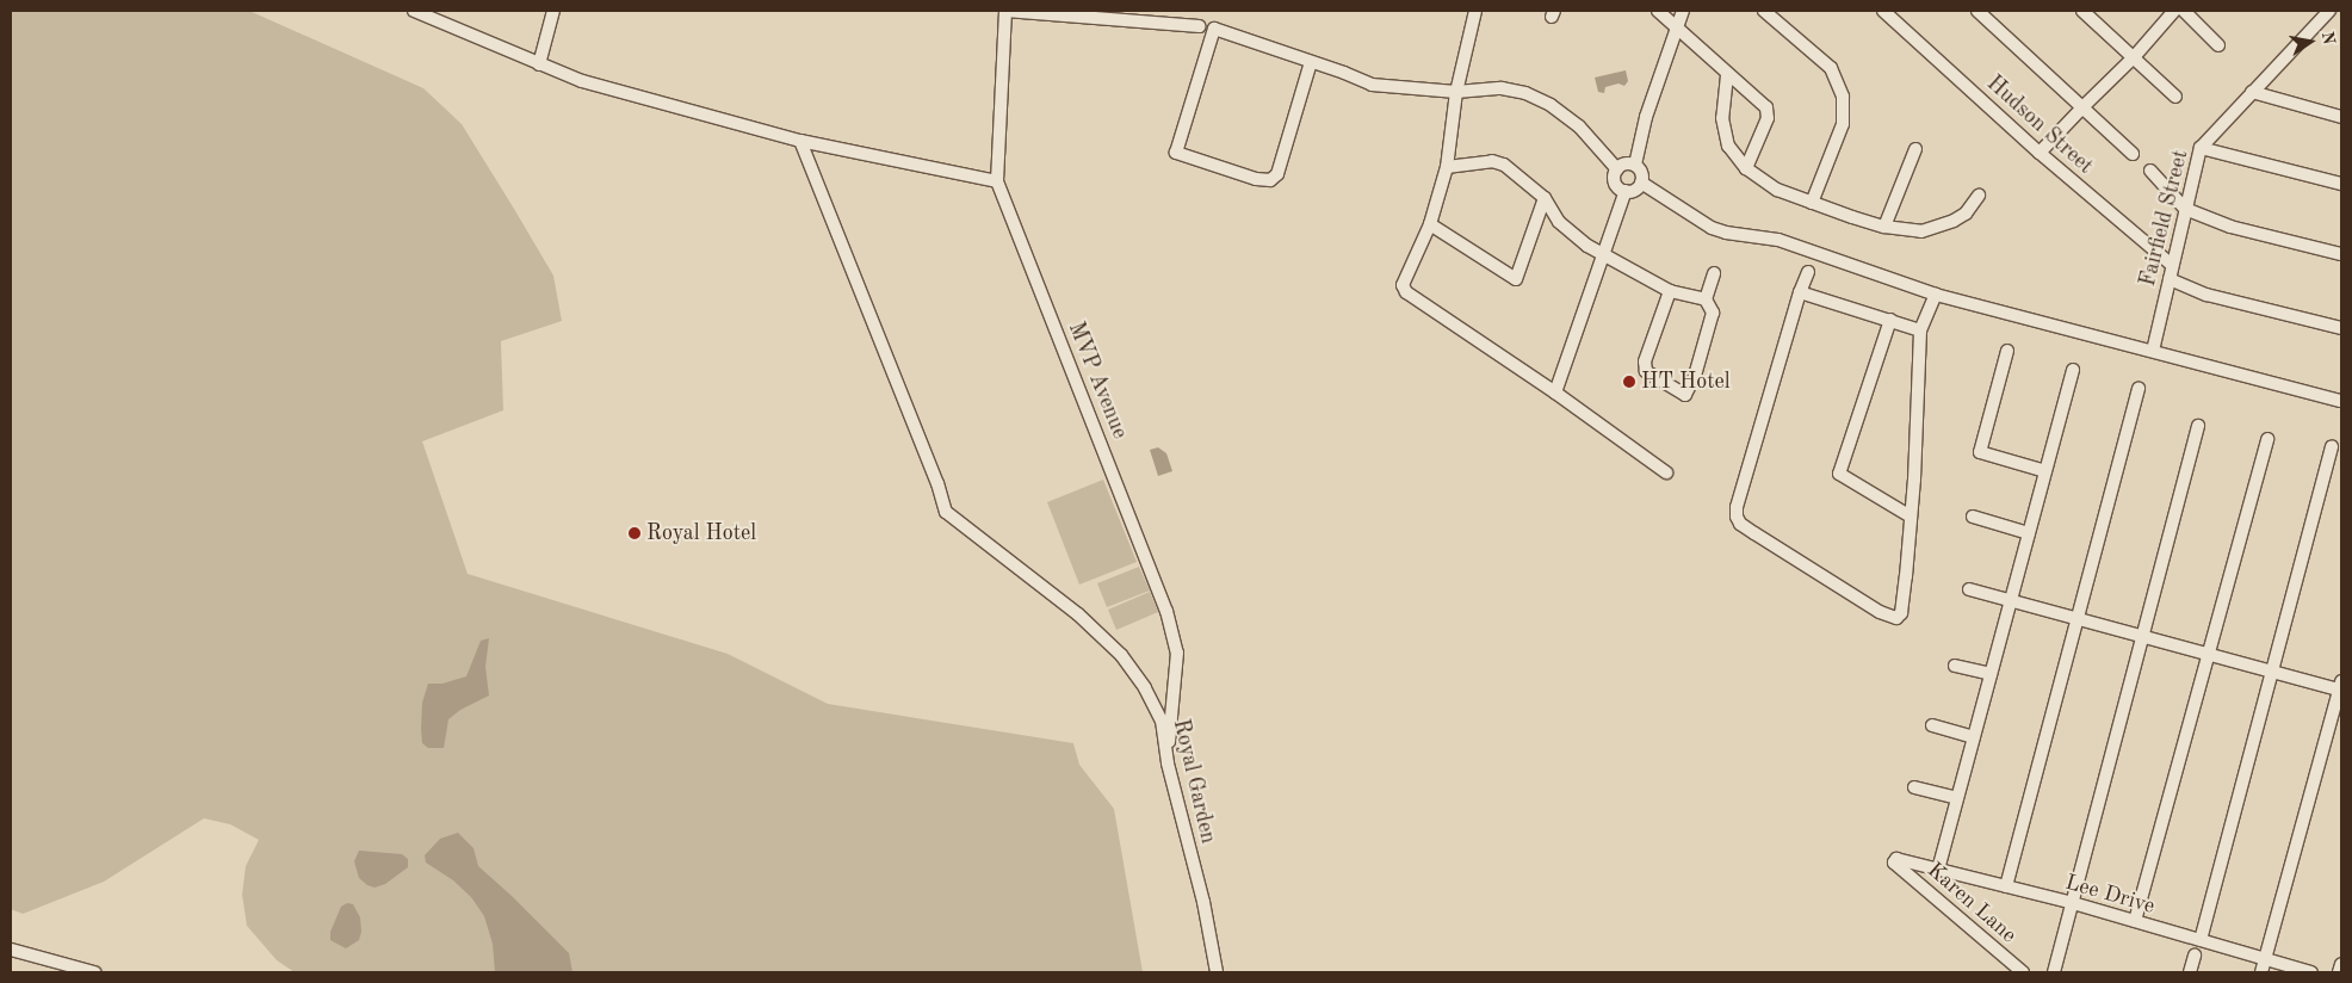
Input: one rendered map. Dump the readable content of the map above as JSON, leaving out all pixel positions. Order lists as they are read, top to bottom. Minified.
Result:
{"streets":{"street":["Hudson Street","Fairfield Street","MVP Avenue","Royal Garden","Lee Drive","Karen Lane"]},"crossings":[["Hudson Street","Fairfield Street"],["MVP Avenue","Royal Garden"],["Lee Drive","Karen Lane"]],"places":["HT Hotel","Royal Hotel"],"north":"right"}
